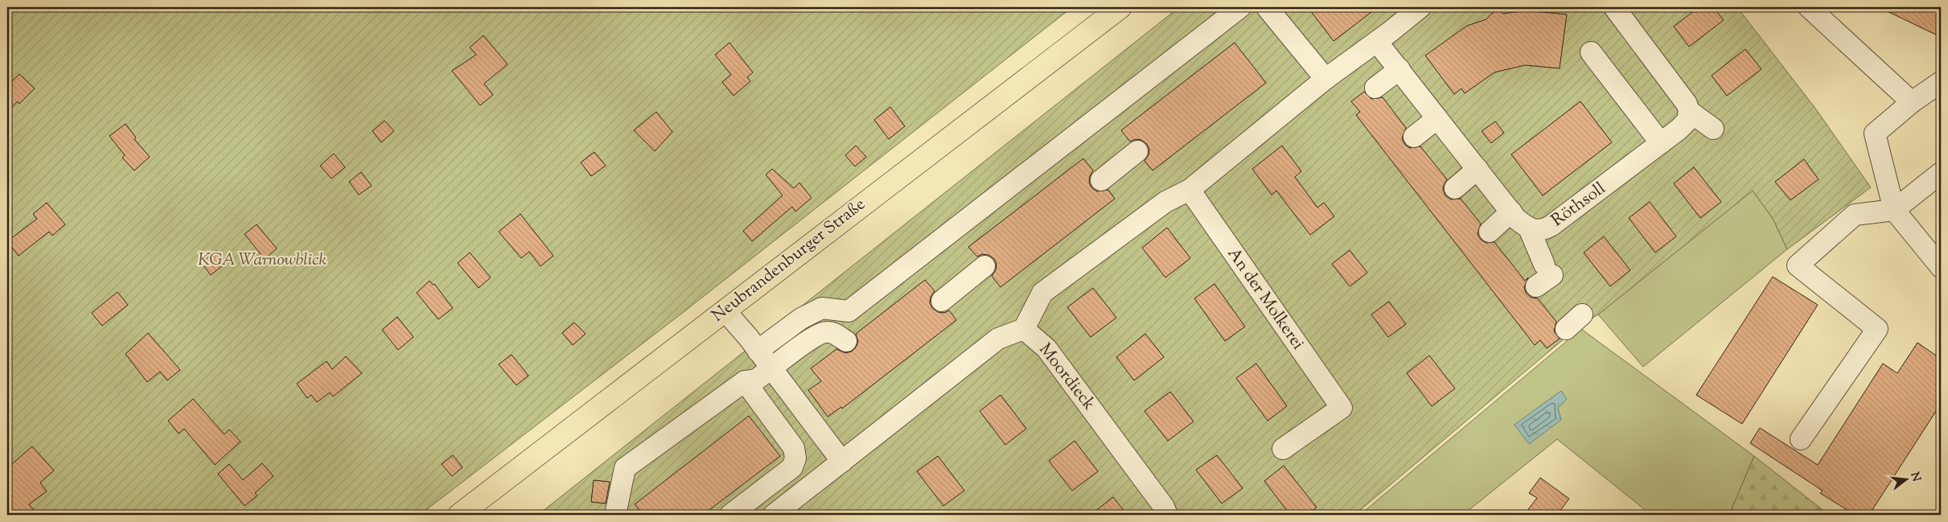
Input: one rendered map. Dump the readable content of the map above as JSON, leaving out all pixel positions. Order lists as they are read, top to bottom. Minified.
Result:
{"streets":{"main road":["Neubrandenburger Straße"],"street":["Röthsoll","An der Molkerei","Moordieck"]},"parks":["KGA Warnowblick"],"north":"right"}
